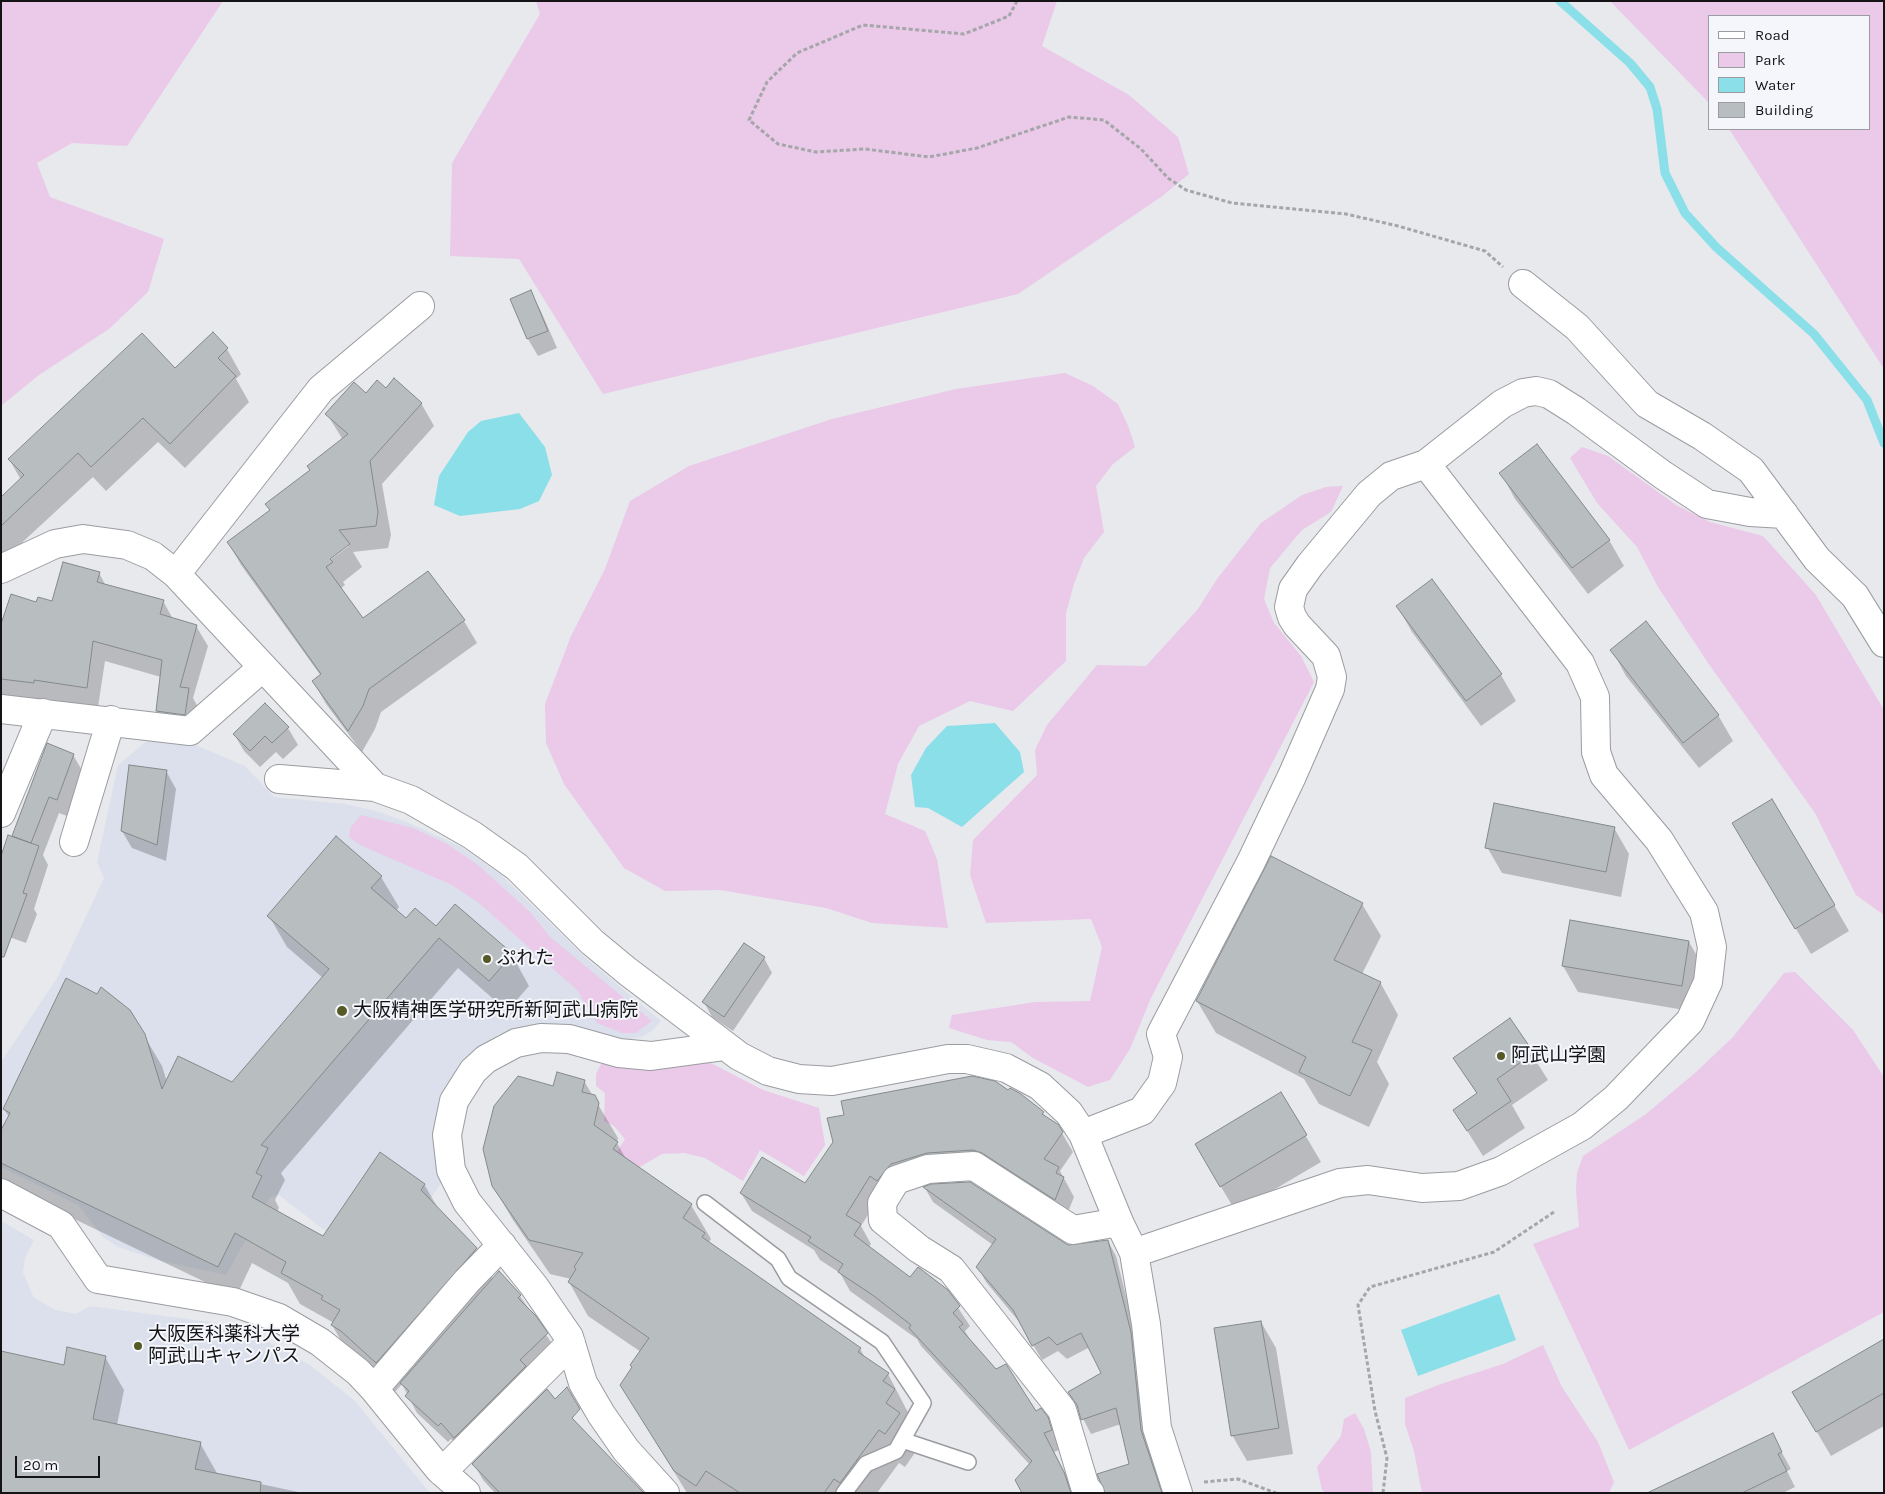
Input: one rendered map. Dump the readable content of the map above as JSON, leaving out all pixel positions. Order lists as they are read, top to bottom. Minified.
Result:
{"places":["ぷれた","大阪精神医学研究所新阿武山病院","阿武山学園","大阪医科薬科大学 阿武山キャンパス"],"legend":["Road","Park","Water","Building"],"scale_bar":"20 m"}
